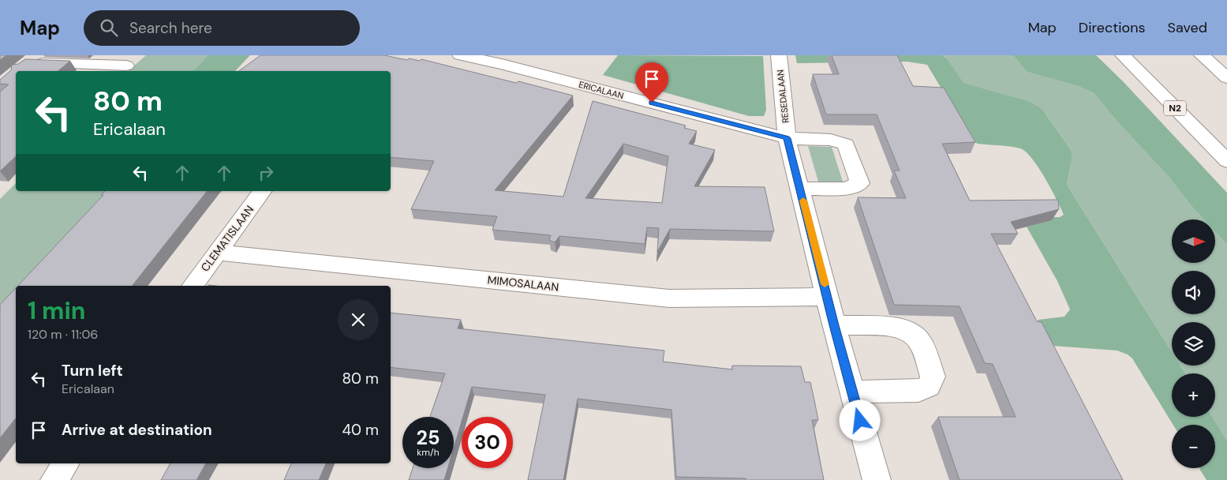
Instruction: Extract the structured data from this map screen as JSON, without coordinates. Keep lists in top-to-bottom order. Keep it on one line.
{"streets":{"main road":["ERICALAAN","RESEDALAAN","N2","CLEMATISLAAN","MIMOSALAAN"]},"crossings":[["ERICALAAN","RESEDALAAN"],["RESEDALAAN","MIMOSALAAN"],["CLEMATISLAAN","MIMOSALAAN"]],"north":"right","page":{"header":"Map","search":"Search here","nav":["Map","Directions","Saved"],"turn":["80 m","Ericalaan"],"map_buttons":["+","−"],"heading":["1 min","120 m · 11:06"],"list":[{"name":"Turn left","note":"Ericalaan","value":"80 m"},{"name":"Arrive at destination","value":"40 m"}],"speed":"25 km/h","limit":"30"}}
